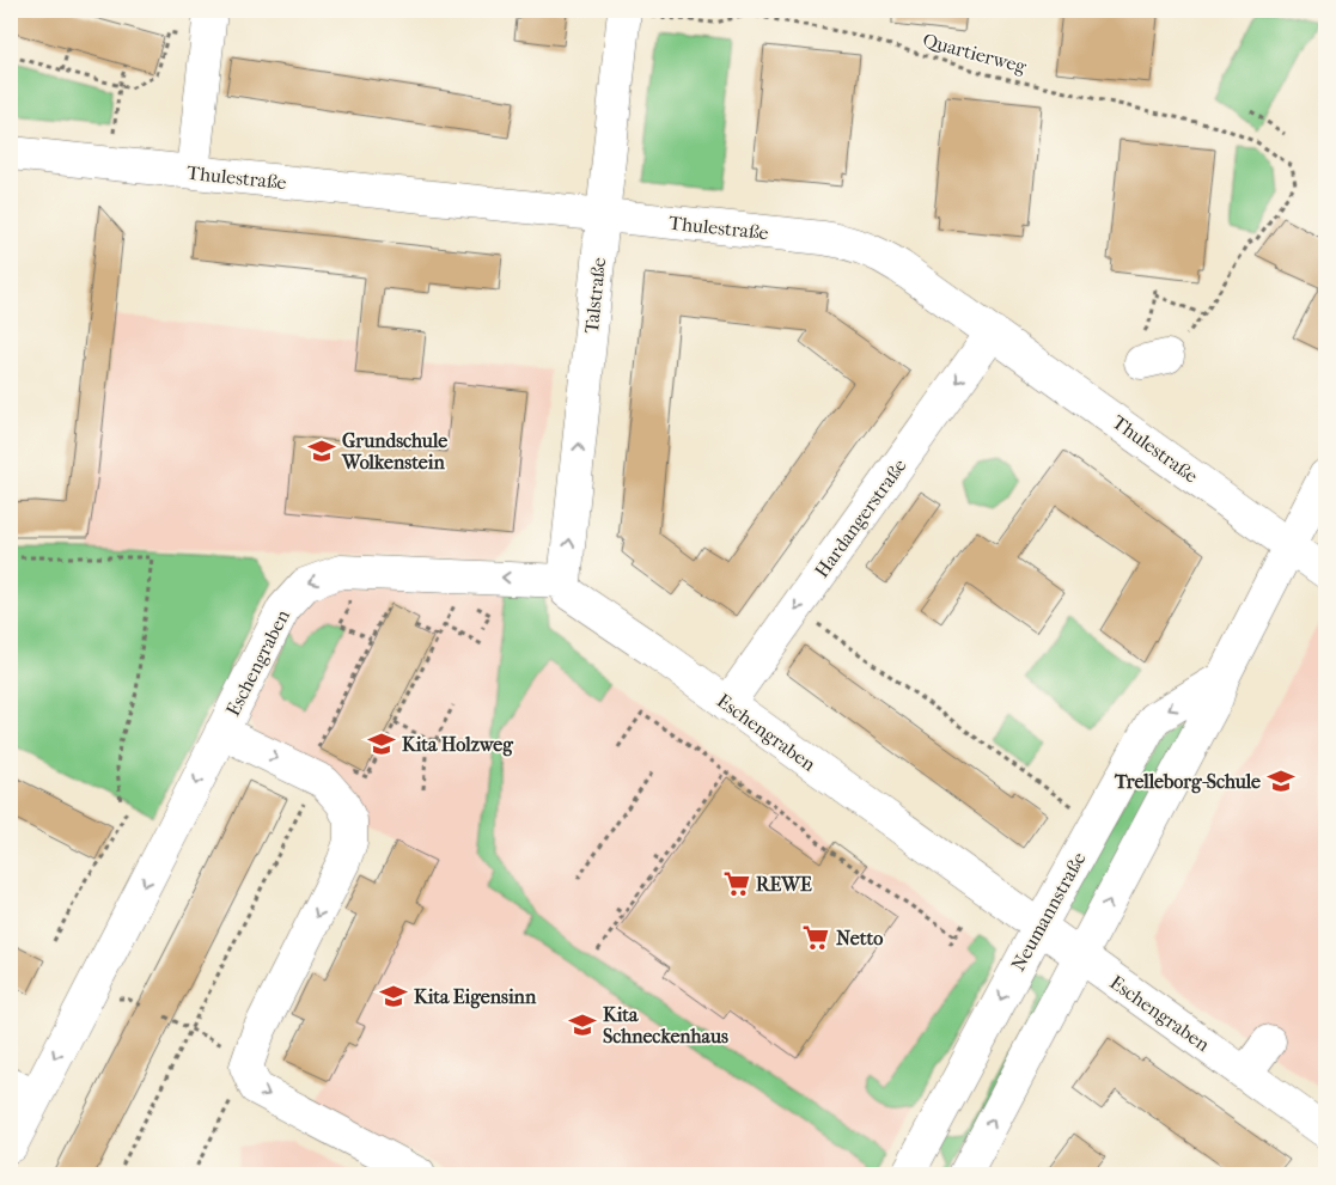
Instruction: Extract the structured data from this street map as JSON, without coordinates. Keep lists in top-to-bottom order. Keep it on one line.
{"streets":{"street":["Thulestraße","Talstraße","Hardangerstraße","Eschengraben","Neumannstraße"],"path":["Quartierweg"]},"crossings":[["Quartierweg","Talstraße"],["Thulestraße","Talstraße"],["Thulestraße","Hardangerstraße"],["Talstraße","Eschengraben"],["Hardangerstraße","Eschengraben"],["Eschengraben","Neumannstraße"]],"one_way":["Talstraße","Hardangerstraße"],"places":{"school or university":["Grundschule Wolkenstein","Kita Holzweg","Trelleborg-Schule","Kita Eigensinn","Kita Schneckenhaus"],"supermarket":["REWE","Netto"]}}
